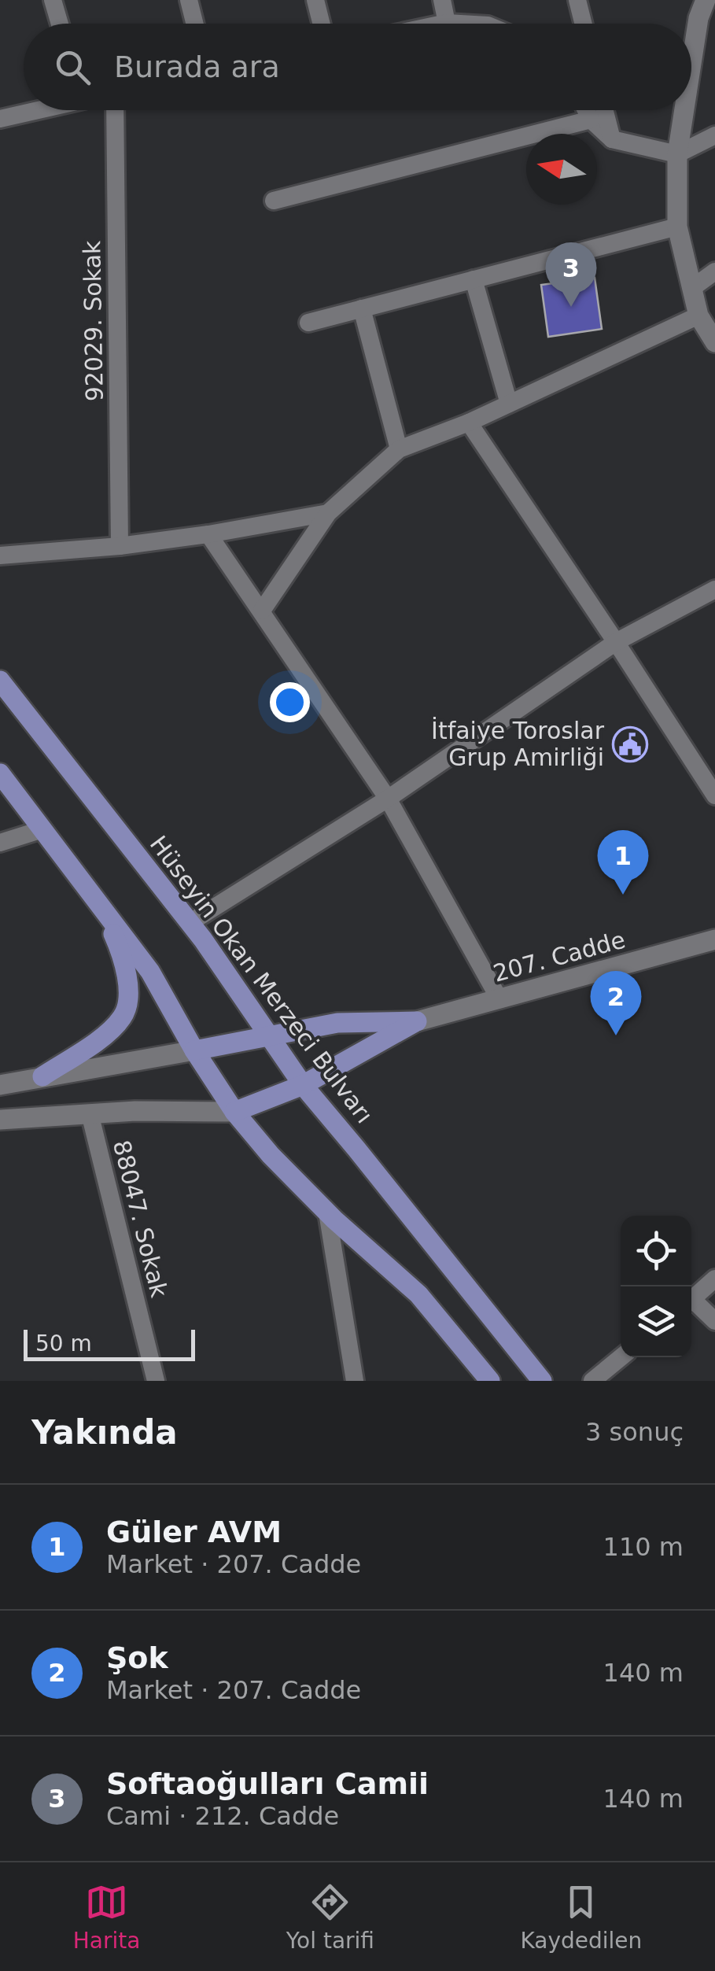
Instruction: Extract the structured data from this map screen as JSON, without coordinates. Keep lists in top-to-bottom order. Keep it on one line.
{"streets":{"main road":["Hüseyin Okan Merzeci Bulvarı"],"street":["92029. Sokak","207. Cadde","88047. Sokak"]},"places":{"public building":["İtfaiye Toroslar Grup Amirliği"]},"scale_bar":"50 m","north":"left","page":{"search":"Burada ara","pins":["3","1","2"],"scale":"50 m","heading":["Yakında","3 sonuç"],"list":[{"mark":"1","name":"Güler AVM","note":"Market · 207. Cadde","value":"110 m"},{"mark":"2","name":"Şok","note":"Market · 207. Cadde","value":"140 m"},{"mark":"3","name":"Softaoğulları Camii","note":"Cami · 212. Cadde","value":"140 m"}],"nav":["Harita","Yol tarifi","Kaydedilen"]}}
